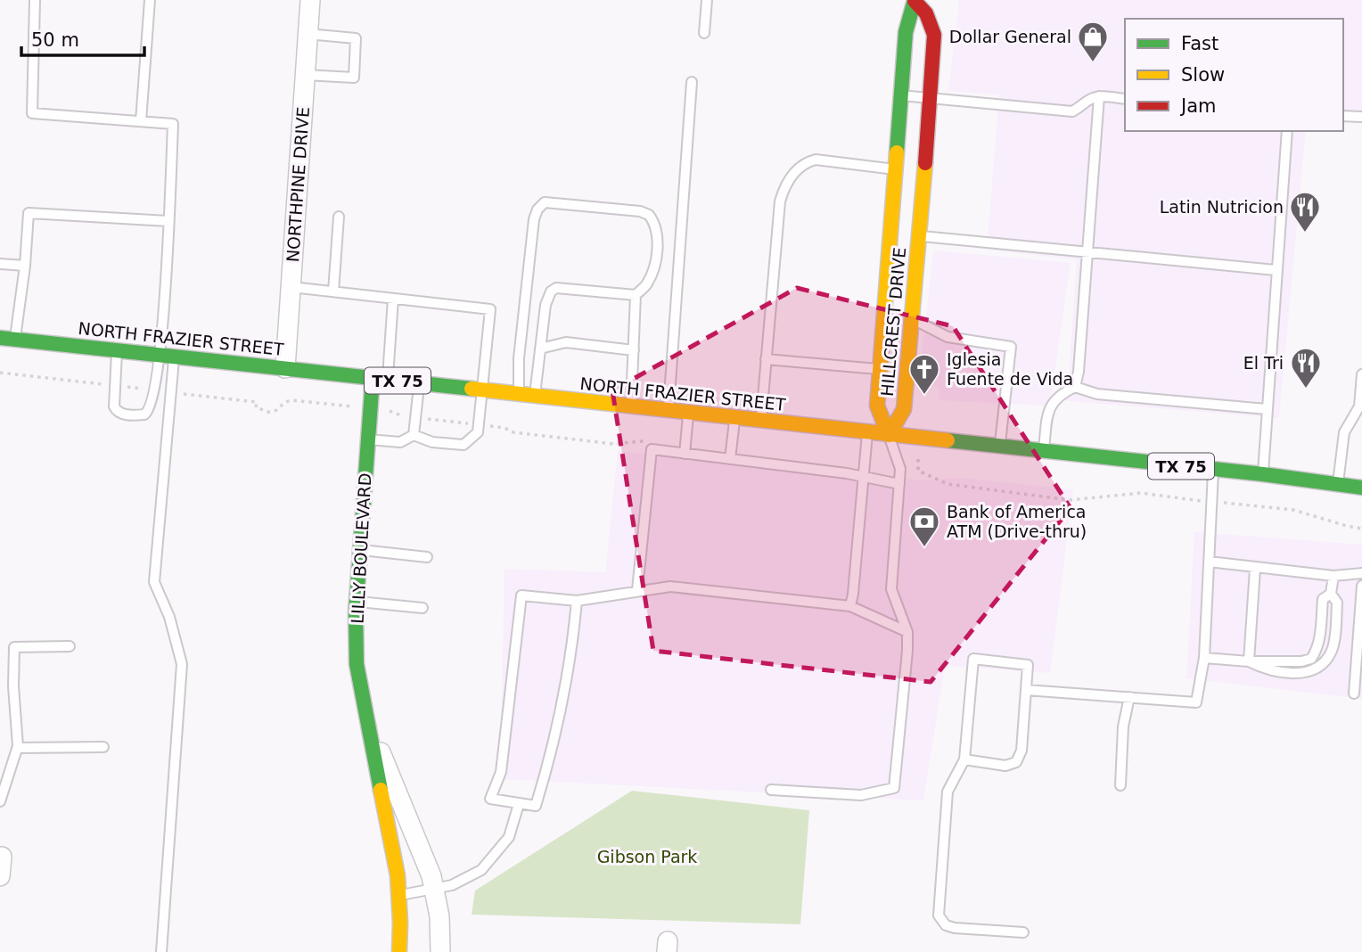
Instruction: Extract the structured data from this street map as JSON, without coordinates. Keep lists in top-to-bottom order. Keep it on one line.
{"streets":{"street":["NORTHPINE DRIVE","HILLCREST DRIVE","NORTH FRAZIER STREET","TX 75","LILLY BOULEVARD"]},"crossings":[["NORTHPINE DRIVE","NORTH FRAZIER STREET"],["HILLCREST DRIVE","NORTH FRAZIER STREET"],["NORTH FRAZIER STREET","LILLY BOULEVARD"]],"parks":["Gibson Park"],"places":{"shop":["Dollar General"],"restaurant":["Latin Nutricion","El Tri"],"church":["Iglesia Fuente de Vida"],"bank":["Bank of America ATM (Drive-thru)"]},"legend":["Fast","Slow","Jam"],"scale_bar":"50 m"}
